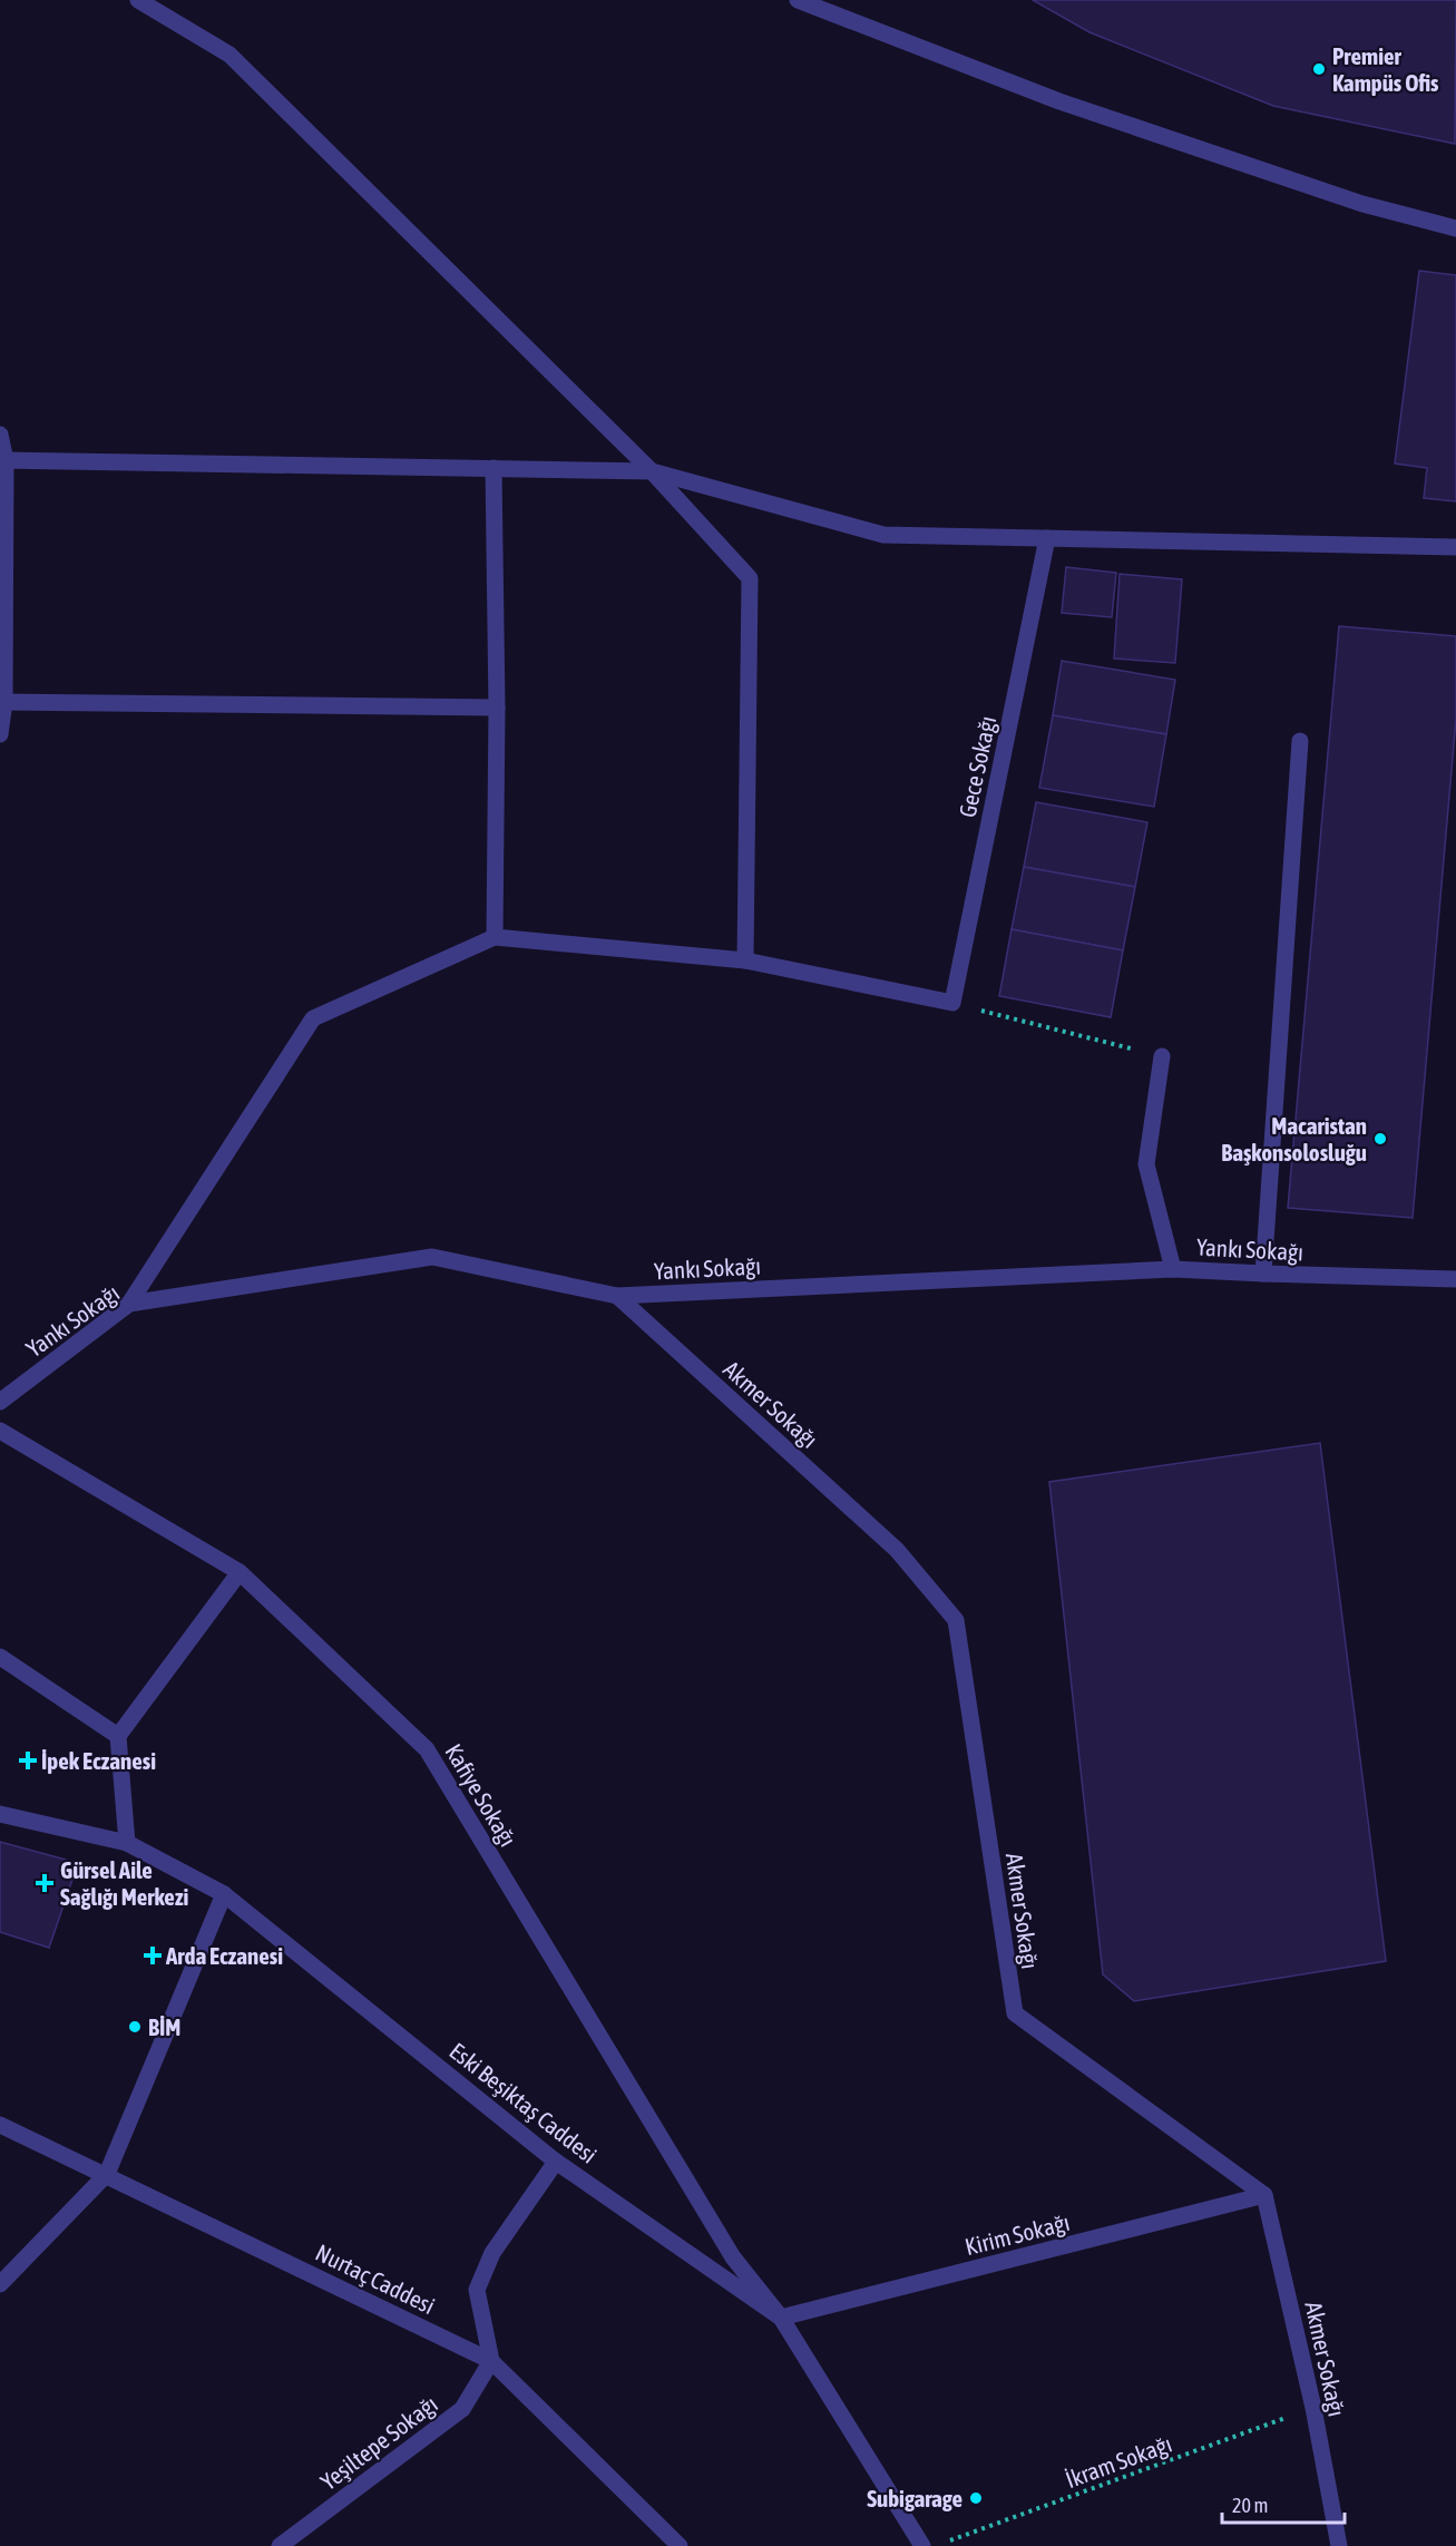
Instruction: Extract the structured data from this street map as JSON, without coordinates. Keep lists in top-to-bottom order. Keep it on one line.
{"streets":{"street":["Gece Sokağı","Yankı Sokağı","Akmer Sokağı","Kafiye Sokağı","Eski Beşiktaş Caddesi","Kirim Sokağı","Nurtaç Caddesi","Yeşiltepe Sokağı"],"path":["İkram Sokağı"]},"crossings":[["Yankı Sokağı","Akmer Sokağı"],["Akmer Sokağı","Kirim Sokağı"],["Akmer Sokağı","İkram Sokağı"],["Kafiye Sokağı","Eski Beşiktaş Caddesi"],["Kafiye Sokağı","Kirim Sokağı"],["Eski Beşiktaş Caddesi","Kirim Sokağı"],["Nurtaç Caddesi","Yeşiltepe Sokağı"]],"places":{"other":["Premier Kampüs Ofis","Macaristan Başkonsolosluğu","BİM","Subigarage"],"health":["İpek Eczanesi","Gürsel Aile Sağlığı Merkezi","Arda Eczanesi"]},"scale_bar":"20 m"}
